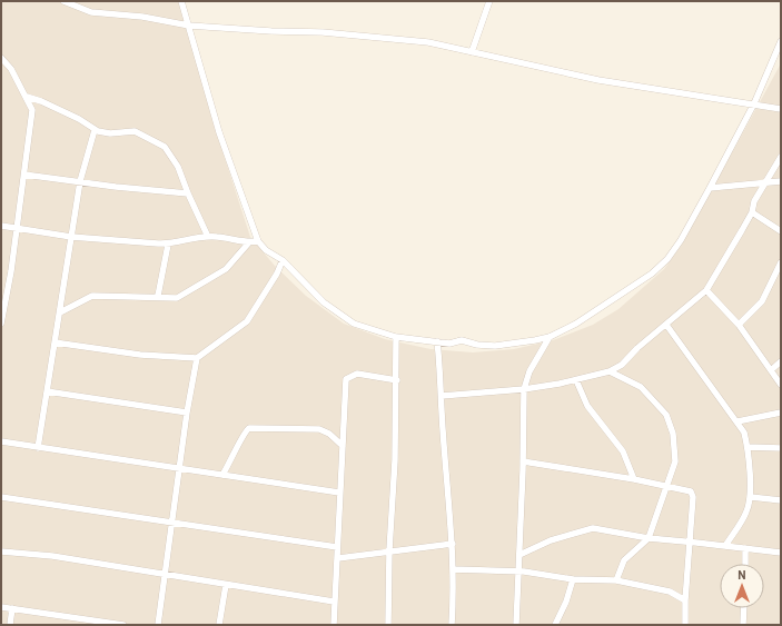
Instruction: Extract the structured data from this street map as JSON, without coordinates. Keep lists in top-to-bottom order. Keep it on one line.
{"north":"top"}
